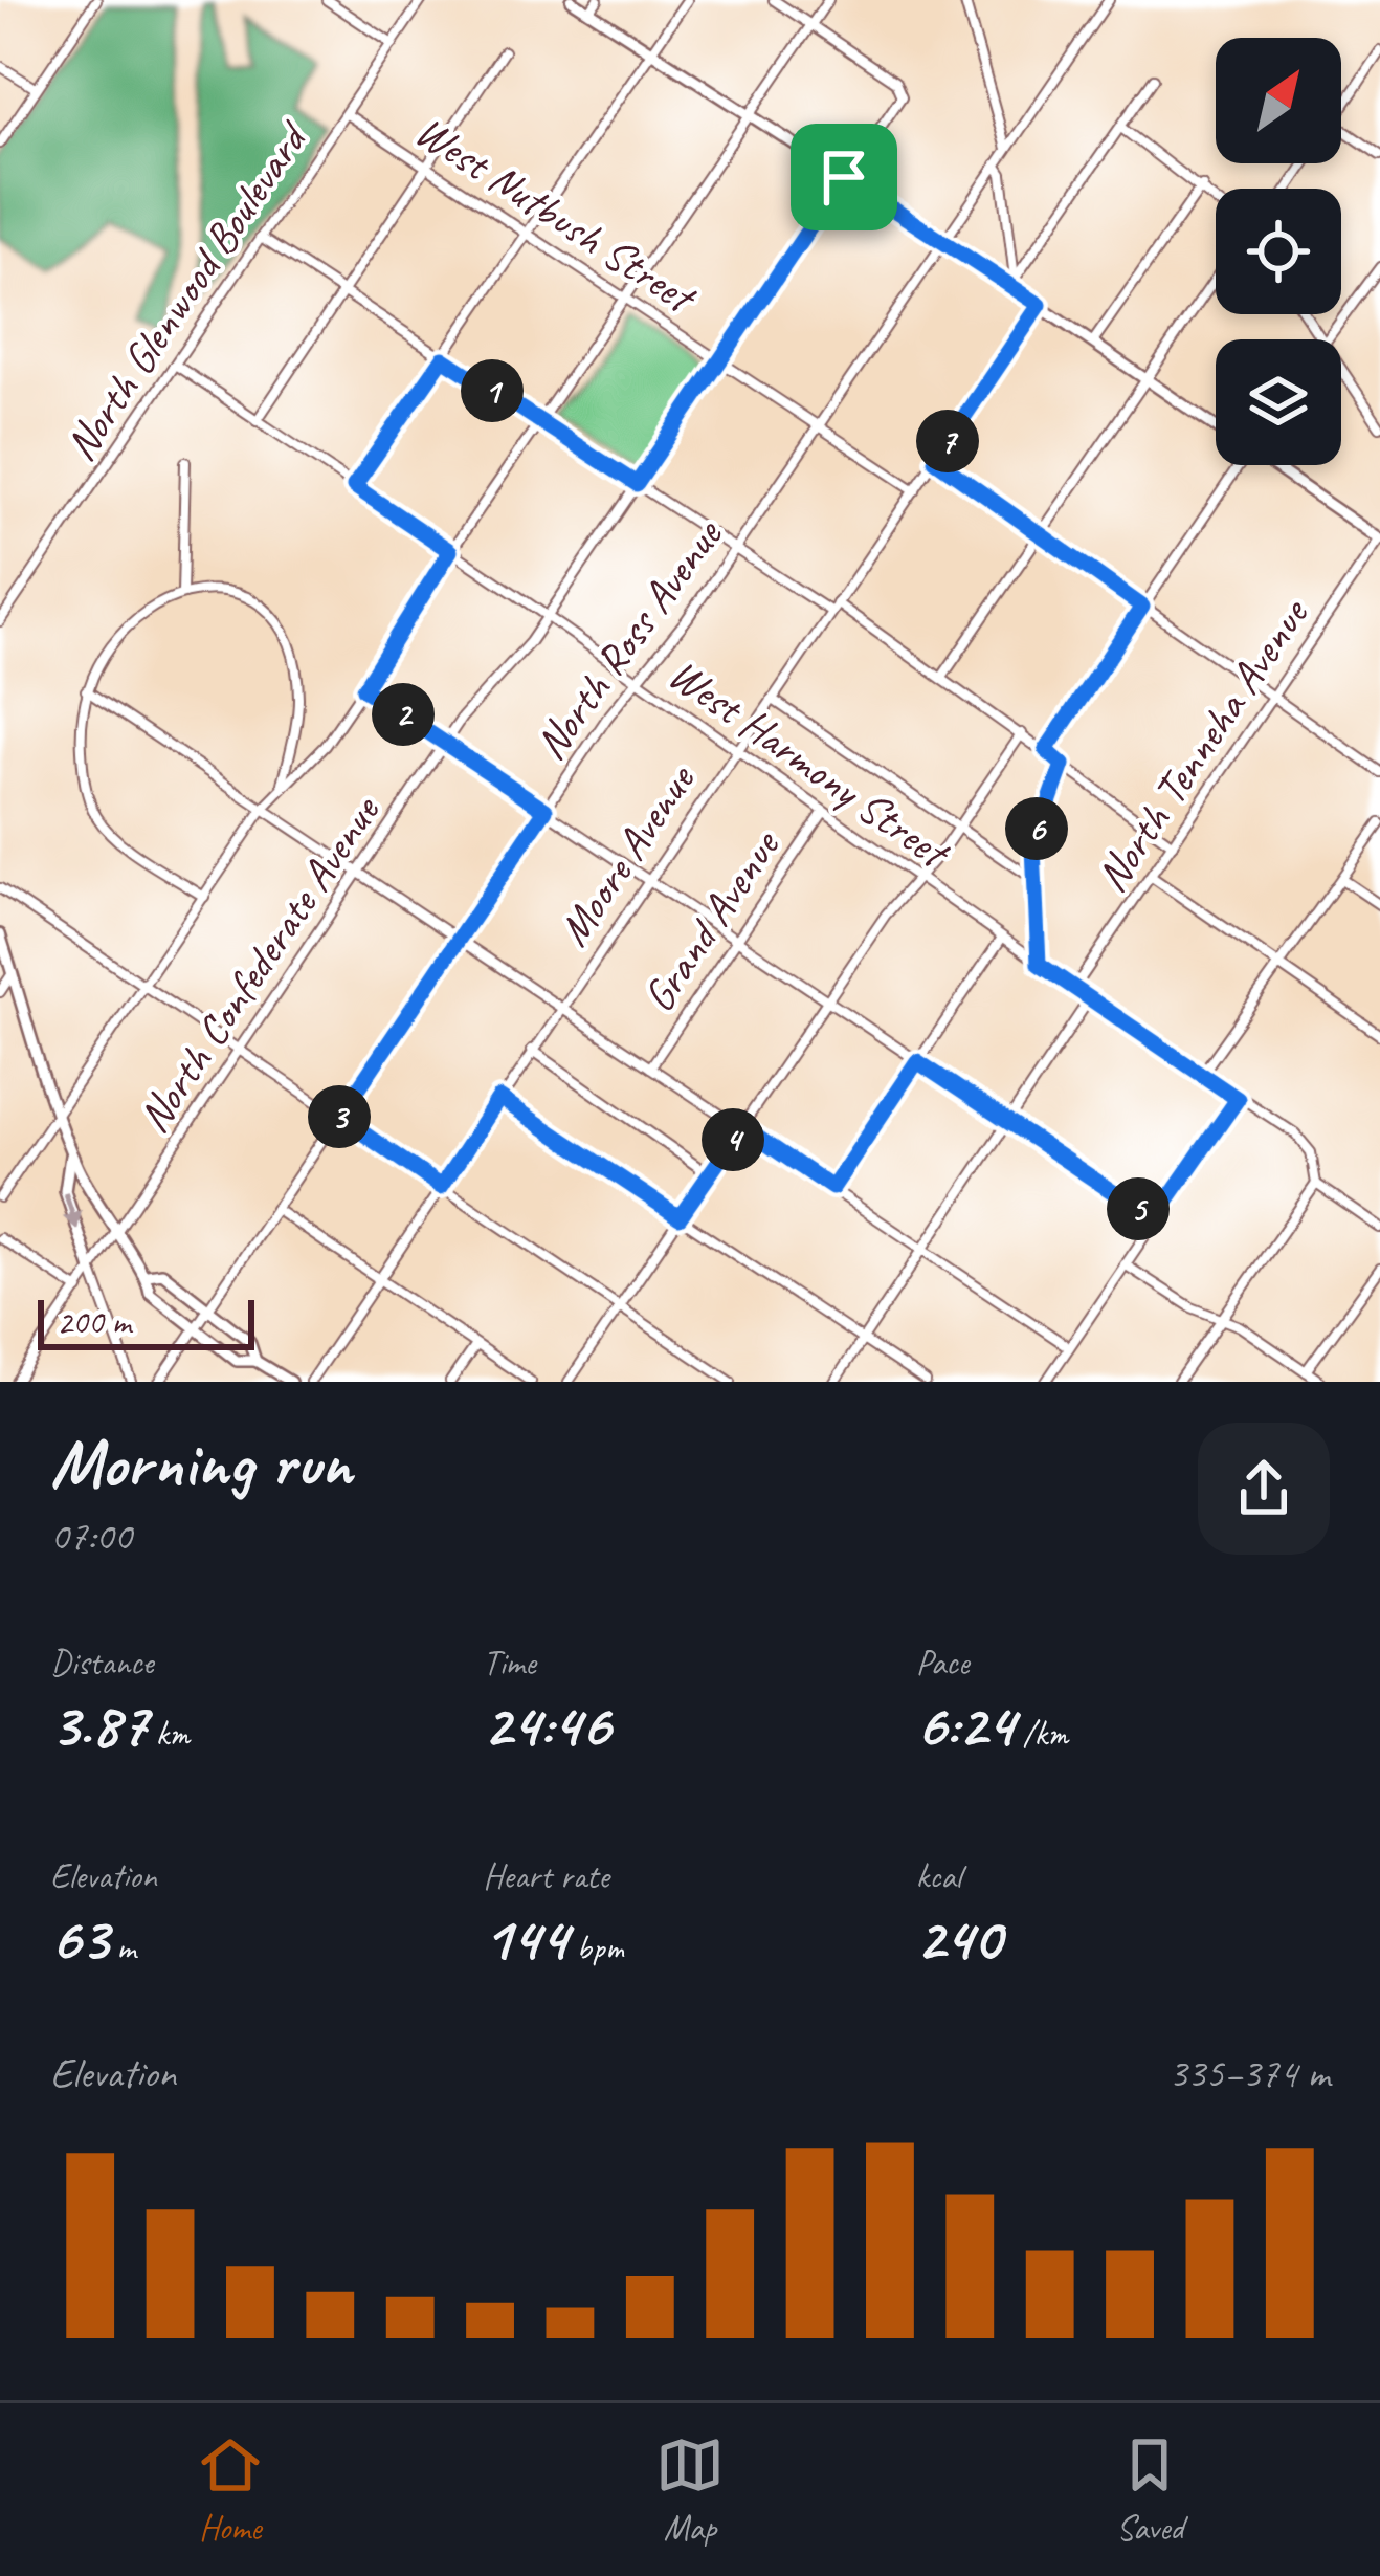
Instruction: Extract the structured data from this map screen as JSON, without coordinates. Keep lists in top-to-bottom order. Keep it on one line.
{"streets":{"street":["West Nutbush Street","North Glenwood Boulevard","North Ross Avenue","North Tenneha Avenue","West Harmony Street","Moore Avenue","Grand Avenue","North Confederate Avenue"]},"crossings":[["West Nutbush Street","North Glenwood Boulevard"],["West Nutbush Street","North Ross Avenue"],["West Nutbush Street","Moore Avenue"],["West Nutbush Street","North Confederate Avenue"],["North Glenwood Boulevard","West Harmony Street"],["North Ross Avenue","West Harmony Street"],["North Tenneha Avenue","West Harmony Street"],["West Harmony Street","Moore Avenue"],["West Harmony Street","Grand Avenue"],["West Harmony Street","North Confederate Avenue"]],"scale_bar":"200 m","north":"top right","page":{"pins":["1","7","2","6","3","4","5"],"scale":"200 m","heading":["Morning run","07:00"],"stats":[["Distance","3.87 km"],["Time","24:46"],["Pace","6:24 /km"],["Elevation","63 m"],["Heart rate","144 bpm"],["kcal","240"]],"chart":["Elevation","335–374 m"],"tabs":["Home","Map","Saved"]}}
